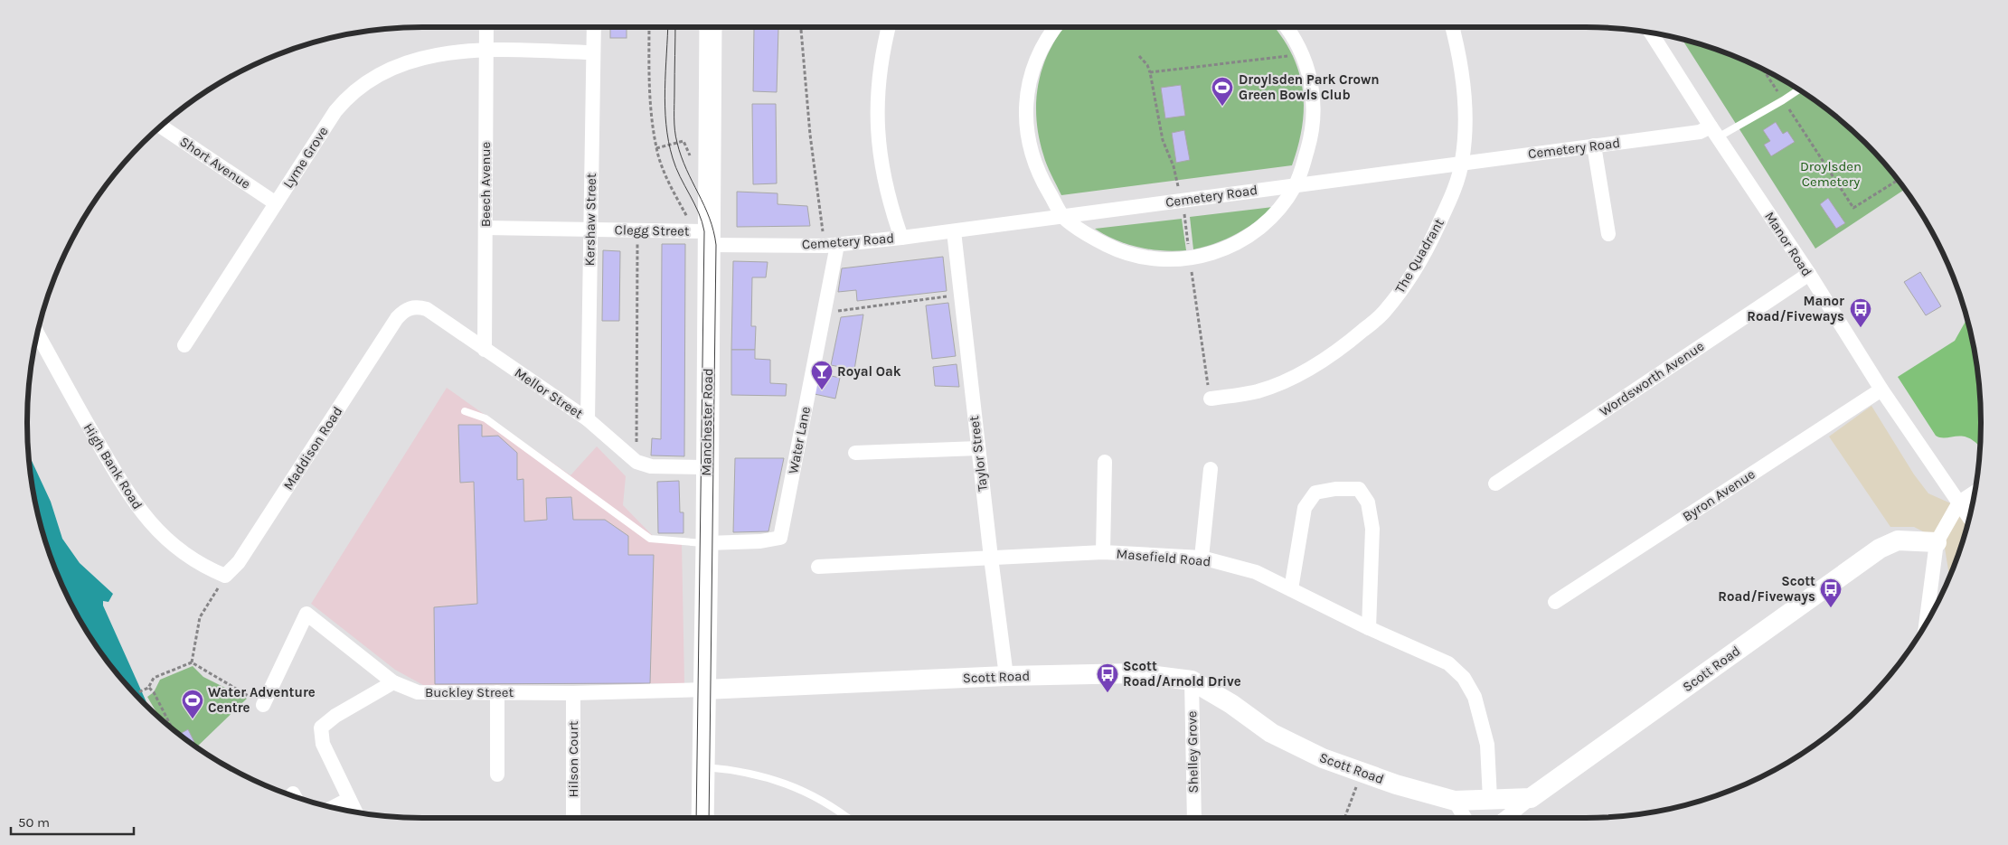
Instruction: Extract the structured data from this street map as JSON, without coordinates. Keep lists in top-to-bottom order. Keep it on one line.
{"streets":{"main road":["Manchester Road"],"street":["Cemetery Road","Lyme Grove","Short Avenue","Beech Avenue","Kershaw Street","Clegg Street","Manor Road","The Quadrant","Wordsworth Avenue","Mellor Street","Water Lane","Maddison Road","Taylor Street","High Bank Road","Byron Avenue","Masefield Road","Scott Road","Buckley Street","Shelley Grove","Hilson Court"]},"crossings":[["Cemetery Road","Clegg Street"],["Cemetery Road","Manor Road"],["Cemetery Road","The Quadrant"],["Cemetery Road","Manchester Road"],["Cemetery Road","Water Lane"],["Cemetery Road","Taylor Street"],["Lyme Grove","Short Avenue"],["Lyme Grove","Beech Avenue"],["Lyme Grove","Kershaw Street"],["Beech Avenue","Clegg Street"],["Beech Avenue","Mellor Street"],["Kershaw Street","Clegg Street"],["Kershaw Street","Mellor Street"],["Clegg Street","Manchester Road"],["Manor Road","Wordsworth Avenue"],["Manor Road","Byron Avenue"],["Mellor Street","Manchester Road"],["Mellor Street","Maddison Road"],["Manchester Road","Water Lane"],["Manchester Road","Scott Road"],["Manchester Road","Buckley Street"],["Maddison Road","High Bank Road"],["Taylor Street","Masefield Road"],["Taylor Street","Scott Road"],["Masefield Road","Scott Road"],["Scott Road","Buckley Street"],["Scott Road","Shelley Grove"],["Buckley Street","Hilson Court"]],"parks":["Droylsden Cemetery"],"places":{"sports":["Droylsden Park Crown Green Bowls Club","Water Adventure Centre"],"bus stop":["Manor Road/Fiveways","Scott Road/Fiveways","Scott Road/Arnold Drive"],"bar":["Royal Oak"]},"scale_bar":"50 m"}
